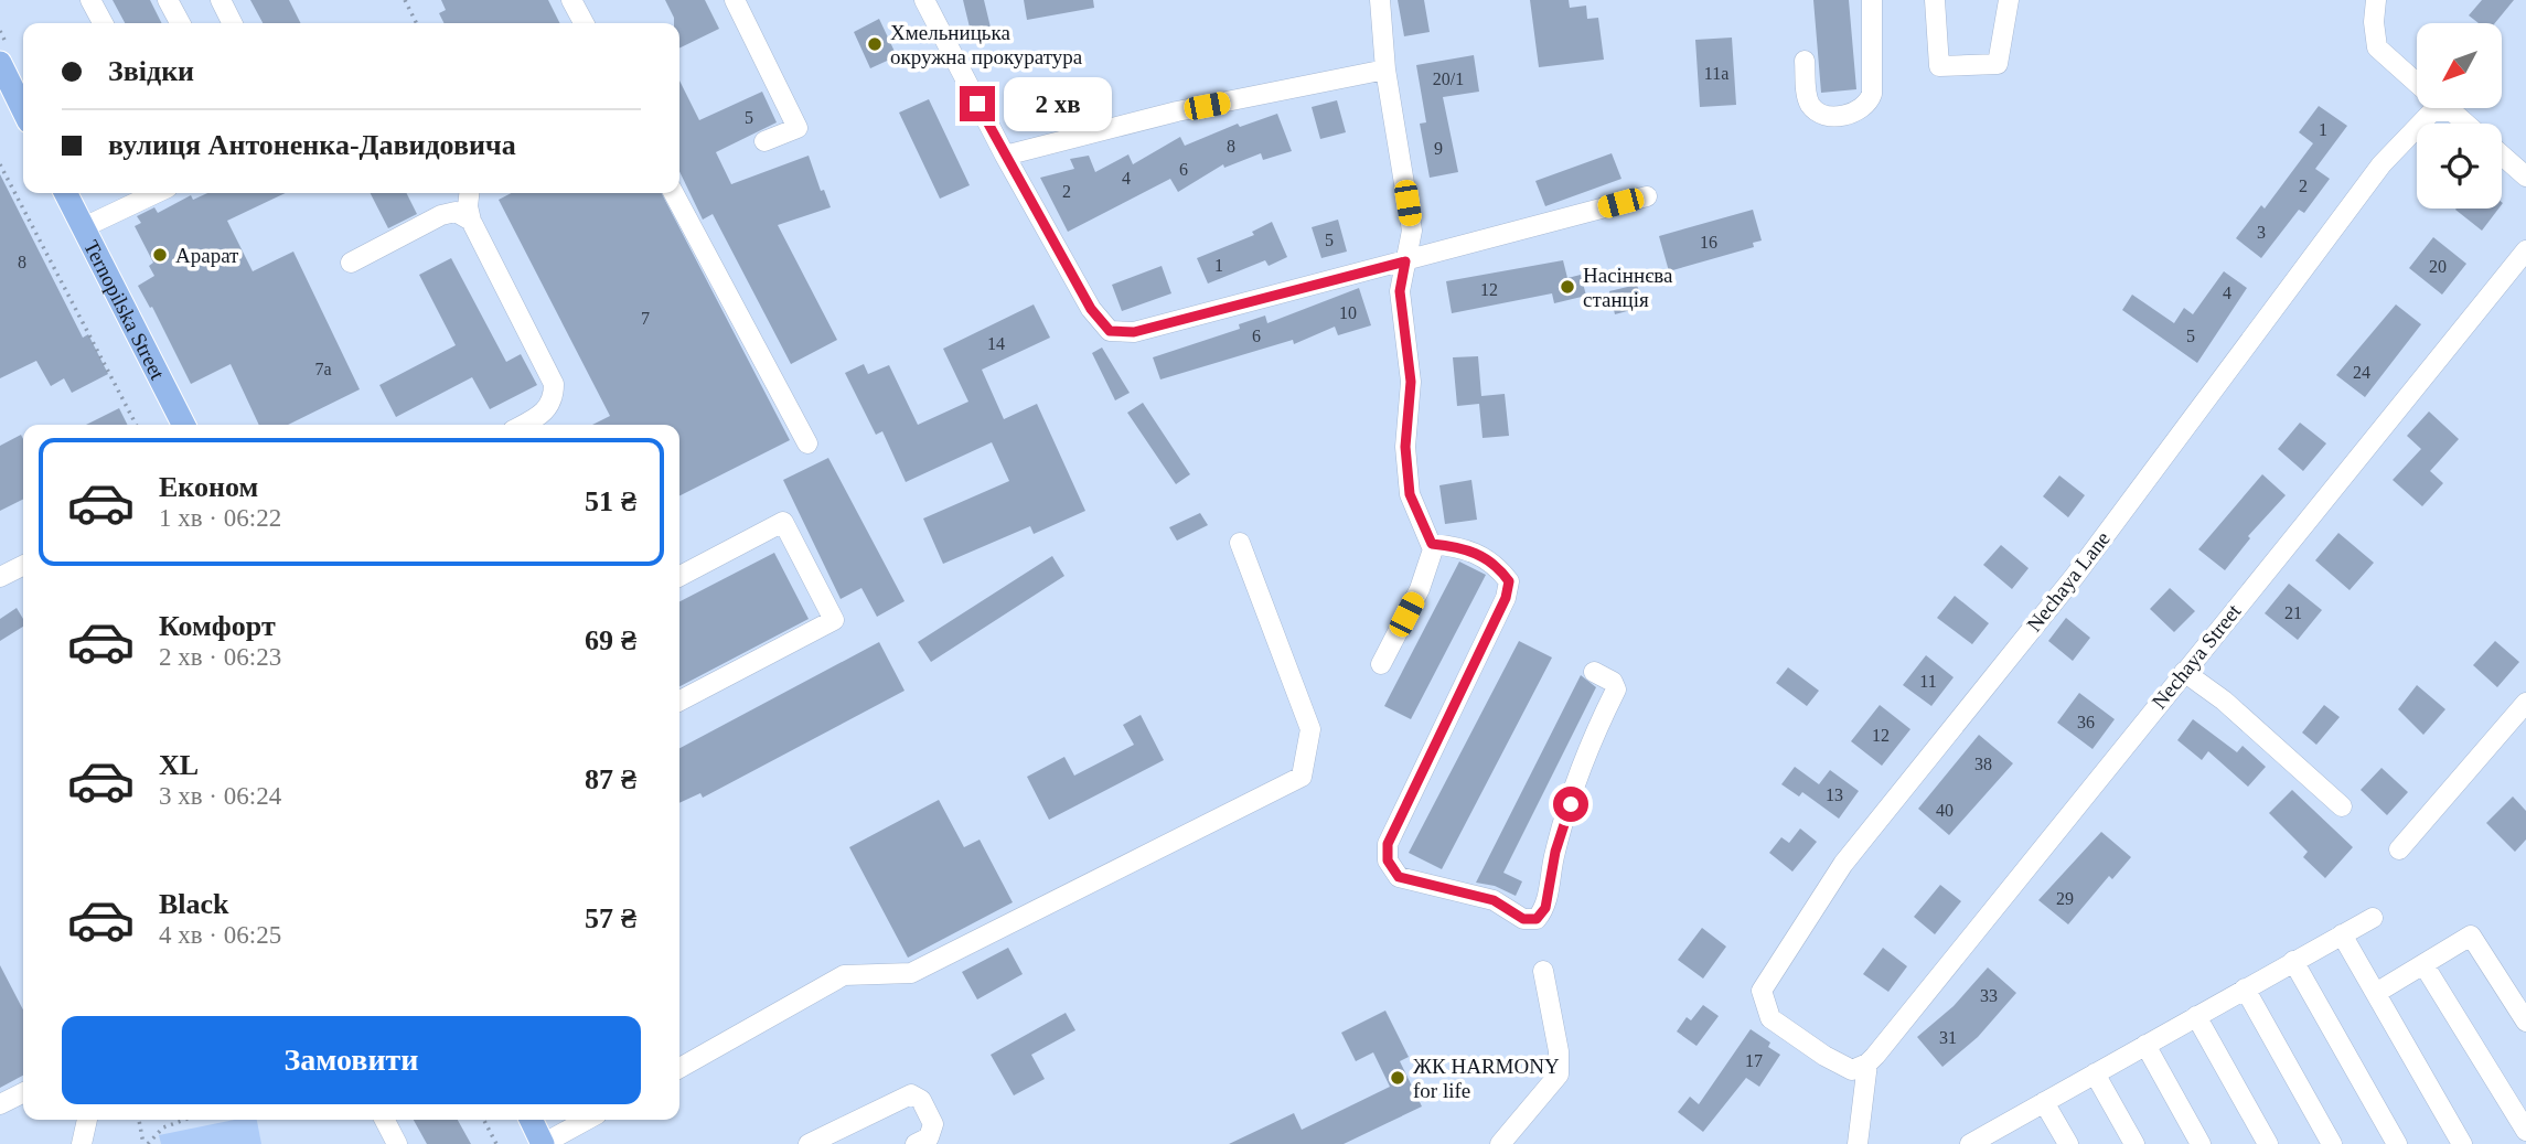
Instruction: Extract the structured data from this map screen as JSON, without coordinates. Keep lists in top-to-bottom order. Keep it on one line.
{"streets":{"main road":["Ternopilska Street"],"street":["Nechaya Lane","Nechaya Street"]},"crossings":[["Nechaya Lane","Nechaya Street"]],"places":["Хмельницька окружна прокуратура","Арарат","Насіннєва станція","ЖК HARMONY for life"],"house_numbers":["11а","20/1","5","1","8","9","6","4","2","2","3","5","16","8","1","20","12","4","10","7","6","5","14","7а","24","21","11","36","12","38","13","40","29","33","31","17"],"north":"bottom left","page":{"banner":["Звідки","вулиця Антоненка-Давидовича"],"bubble":"2 хв","list":[{"name":"Економ","note":"1 хв · 06:22","value":"51 ₴"},{"name":"Комфорт","note":"2 хв · 06:23","value":"69 ₴"},{"name":"XL","note":"3 хв · 06:24","value":"87 ₴"},{"name":"Black","note":"4 хв · 06:25","value":"57 ₴"}],"buttons":"Замовити"}}
